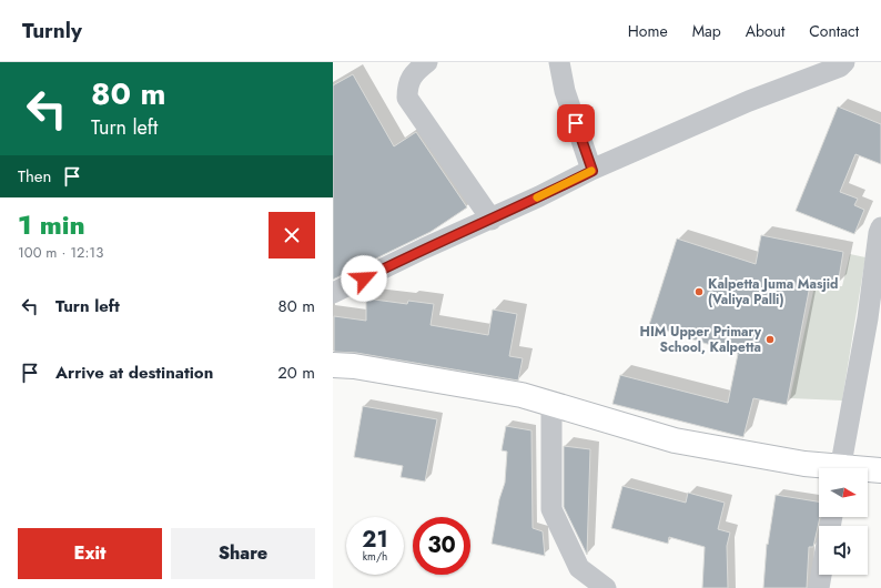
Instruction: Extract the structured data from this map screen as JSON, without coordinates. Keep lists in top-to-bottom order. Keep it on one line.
{"places":["Kalpetta Juma Masjid (Valiya Palli)","HIM Upper Primary School, Kalpetta"],"north":"right","page":{"header":"Turnly","nav":["Home","Map","About","Contact"],"turn":["80 m","Turn left"],"then":"Then","heading":["1 min","100 m · 12:13"],"list":[{"name":"Turn left","value":"80 m"},{"name":"Arrive at destination","value":"20 m"}],"speed":"21 km/h","limit":"30","buttons":["Exit","Share"]}}
